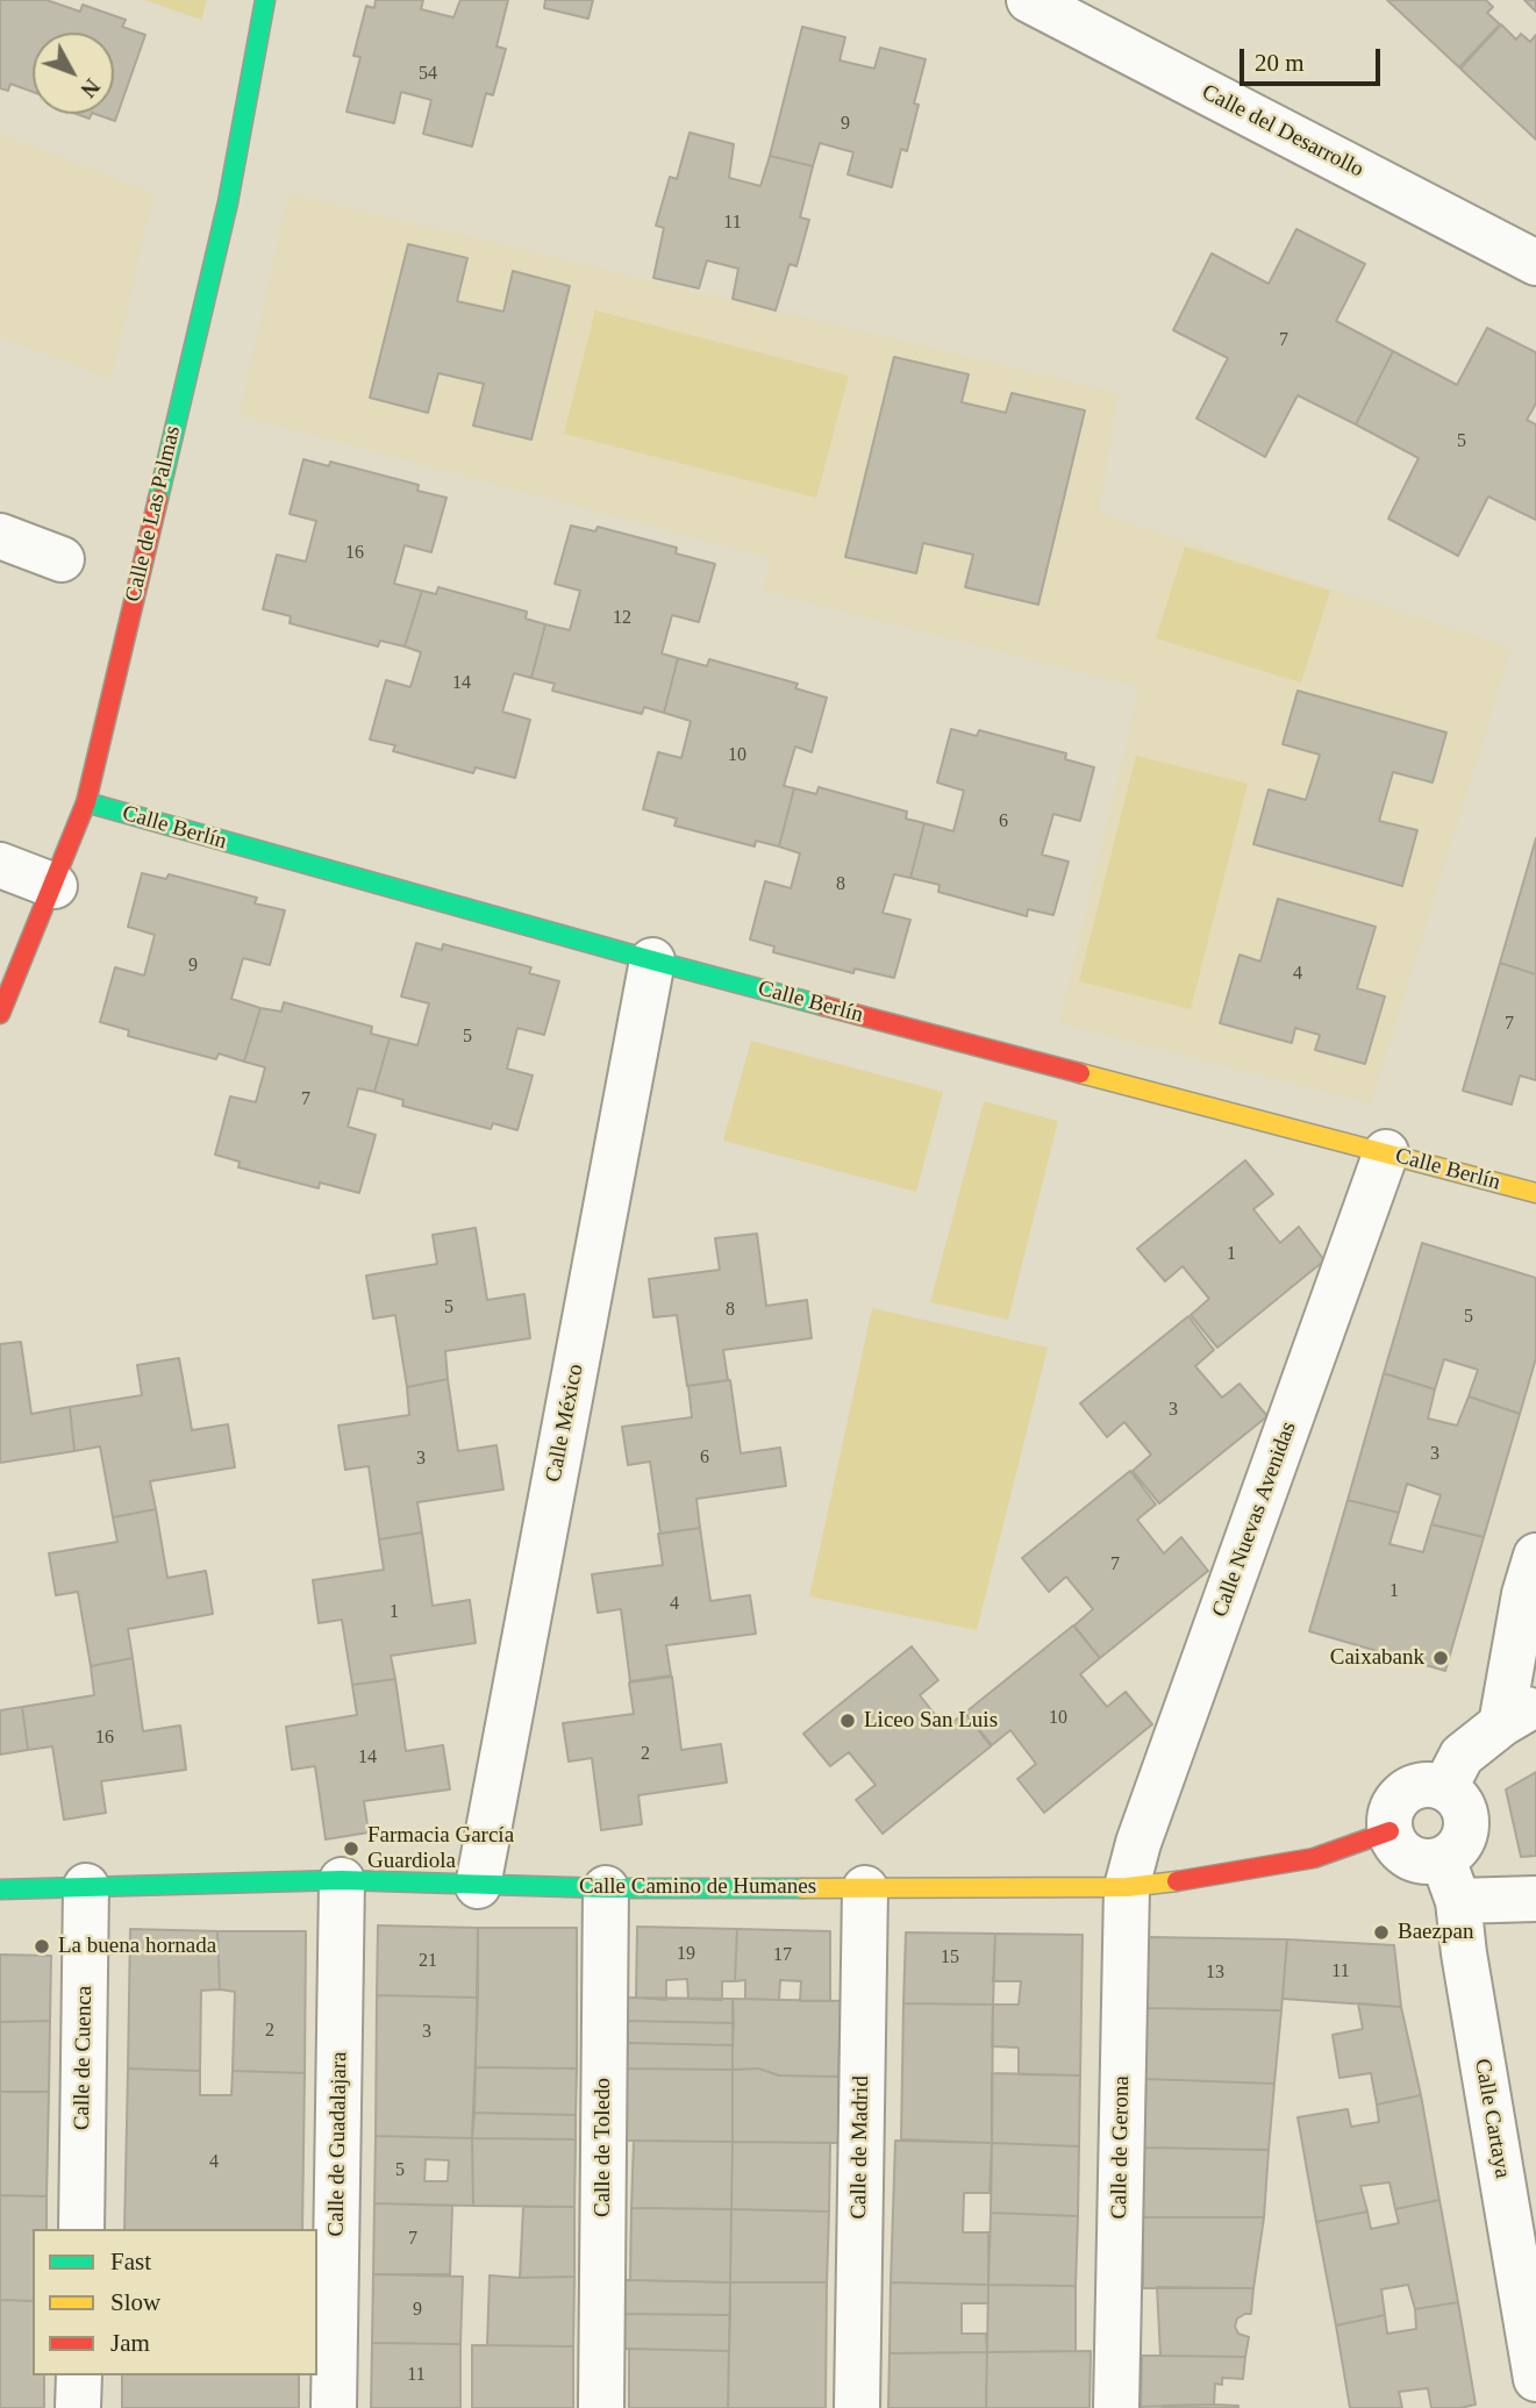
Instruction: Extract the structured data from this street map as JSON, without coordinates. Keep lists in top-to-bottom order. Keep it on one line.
{"streets":{"street":["Calle del Desarrollo","Calle de Las Palmas","Calle Berlín","Calle México","Calle Nuevas Avenidas","Calle Camino de Humanes","Calle de Cuenca","Calle Cartaya","Calle de Guadalajara","Calle de Toledo","Calle de Madrid","Calle de Gerona"]},"crossings":[["Calle de Las Palmas","Calle Berlín"],["Calle Berlín","Calle México"],["Calle Berlín","Calle Nuevas Avenidas"],["Calle México","Calle Camino de Humanes"],["Calle Nuevas Avenidas","Calle Camino de Humanes"],["Calle Nuevas Avenidas","Calle de Gerona"],["Calle Camino de Humanes","Calle de Cuenca"],["Calle Camino de Humanes","Calle Cartaya"],["Calle Camino de Humanes","Calle de Guadalajara"],["Calle Camino de Humanes","Calle de Toledo"],["Calle Camino de Humanes","Calle de Madrid"],["Calle Camino de Humanes","Calle de Gerona"]],"places":["Caixabank","Liceo San Luis","Farmacia García Guardiola","Baezpan","La buena hornada"],"house_numbers":["54","9","11","7","5","16","12","14","10","6","8","9","4","7","5","7","1","5","8","5","3","3","6","3","7","1","4","1","10","16","2","14","19","17","15","21","11","13","2","3","4","5","7","9","11"],"legend":["Fast","Slow","Jam"],"scale_bar":"20 m","north":"bottom right"}
